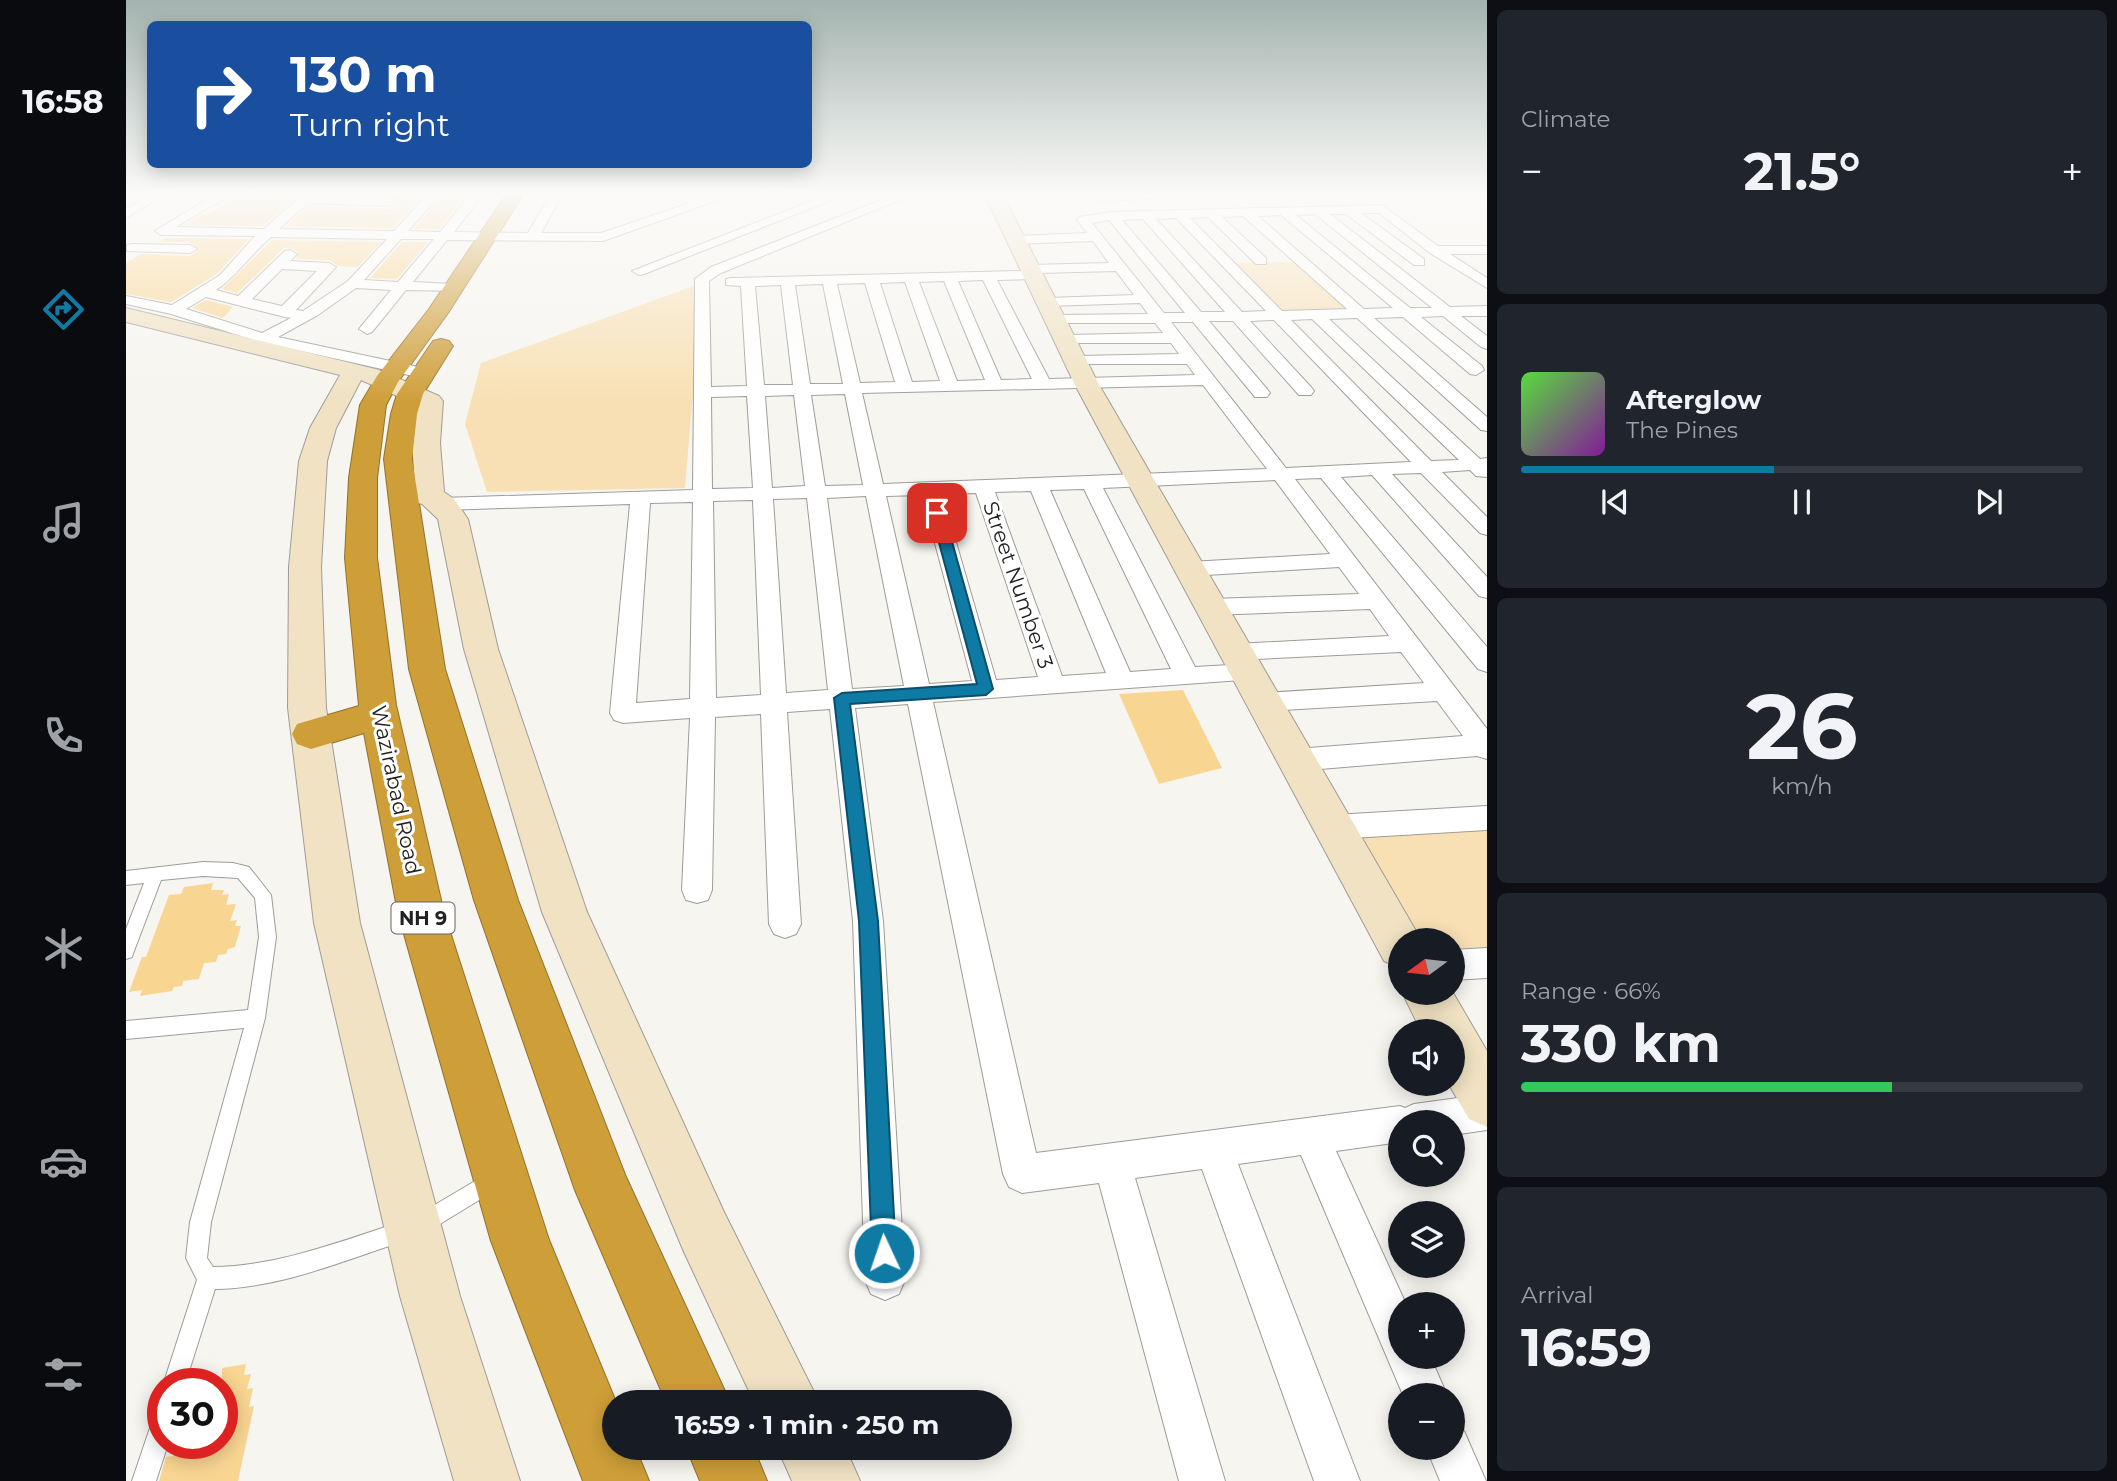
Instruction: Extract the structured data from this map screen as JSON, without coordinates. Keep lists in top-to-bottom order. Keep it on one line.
{"streets":{"highway":["Wazirabad Road","NH 9"],"street":["Street Number 3"]},"north":"left","page":{"tabs":"16:58","tile":["Climate",["26","km/h"],["Range · 66%","330 km"],["Arrival","16:59"]],"turn":["130 m","Turn right"],"heat":["−","21.5°","+"],"song":["Afterglow","The Pines"],"map_buttons":["+","−"],"limit":"30","trip":"16:59 · 1 min · 250 m"}}
